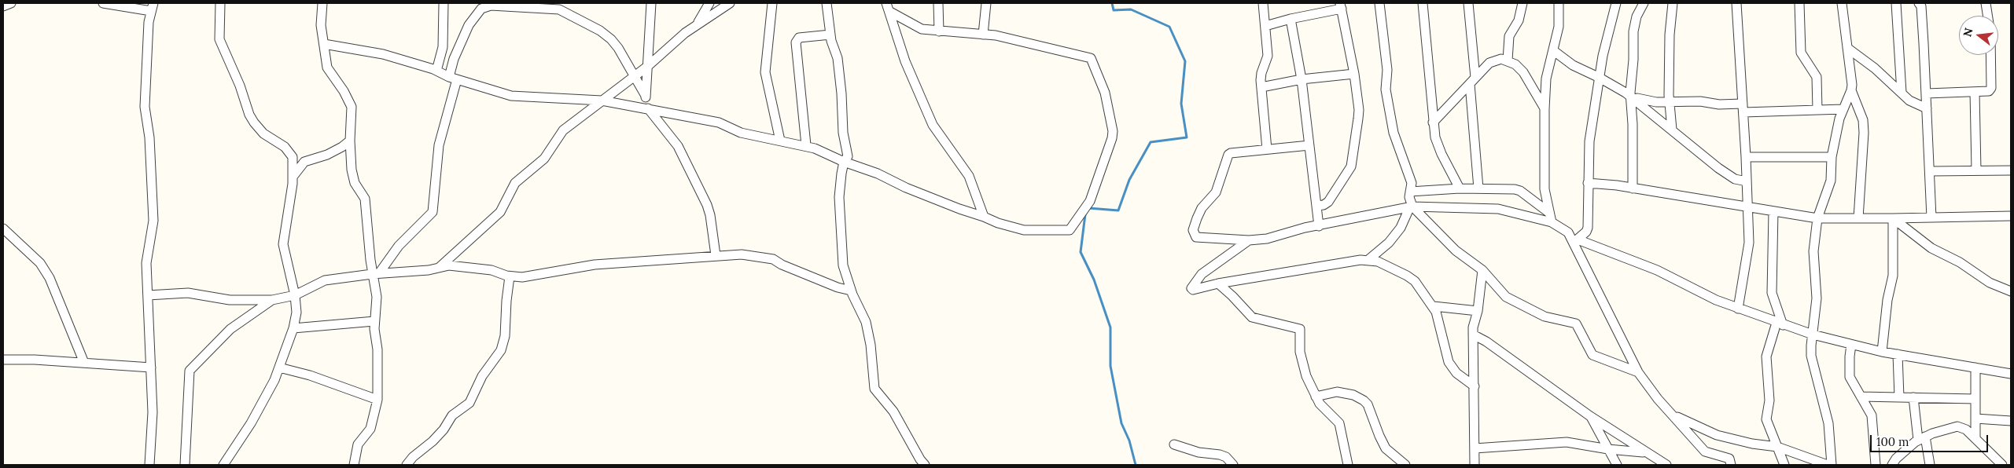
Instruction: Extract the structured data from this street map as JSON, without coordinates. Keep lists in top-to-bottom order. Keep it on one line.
{"scale_bar":"100 m","north":"left"}
